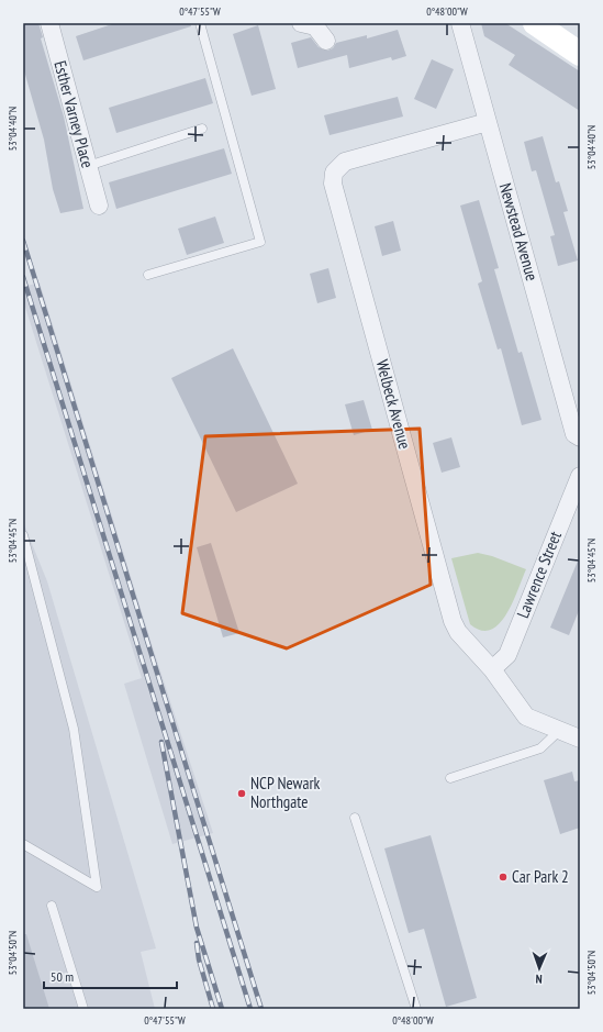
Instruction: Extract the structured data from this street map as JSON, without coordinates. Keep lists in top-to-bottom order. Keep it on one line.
{"streets":{"street":["Esther Varney Place","Newstead Avenue","Welbeck Avenue","Lawrence Street"]},"crossings":[["Newstead Avenue","Welbeck Avenue"],["Welbeck Avenue","Lawrence Street"]],"places":["NCP Newark Northgate","Car Park 2"],"scale_bar":"50 m","north":"bottom","coordinates":["0°47'55\"W","0°48'00\"W","53°04'40\"N","53°04'45\"N","53°04'50\"N"]}
